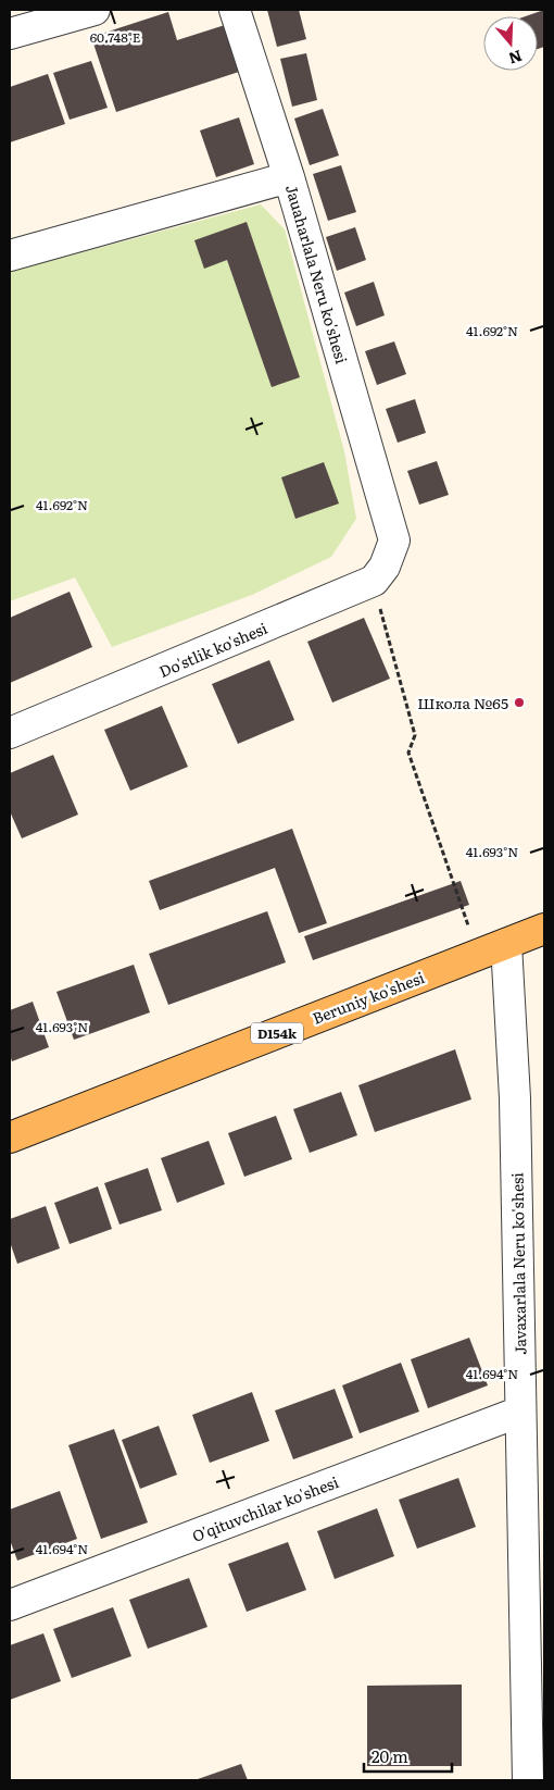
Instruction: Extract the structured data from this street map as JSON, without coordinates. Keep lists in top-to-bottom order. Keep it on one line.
{"streets":{"main road":["Beruniy ko'shesi","D154k"],"street":["Jauaharlala Neru ko'shesi","Do'stlik ko'shesi","Javaxarlala Neru ko'shesi","O'qituvchilar ko'shesi"]},"crossings":[["Jauaharlala Neru ko'shesi","Do'stlik ko'shesi"],["Beruniy ko'shesi","Javaxarlala Neru ko'shesi"],["Javaxarlala Neru ko'shesi","O'qituvchilar ko'shesi"]],"places":["Школа №65"],"scale_bar":"20 m","north":"bottom","coordinates":["60.748°E","41.692°N","41.693°N","41.694°N"]}
